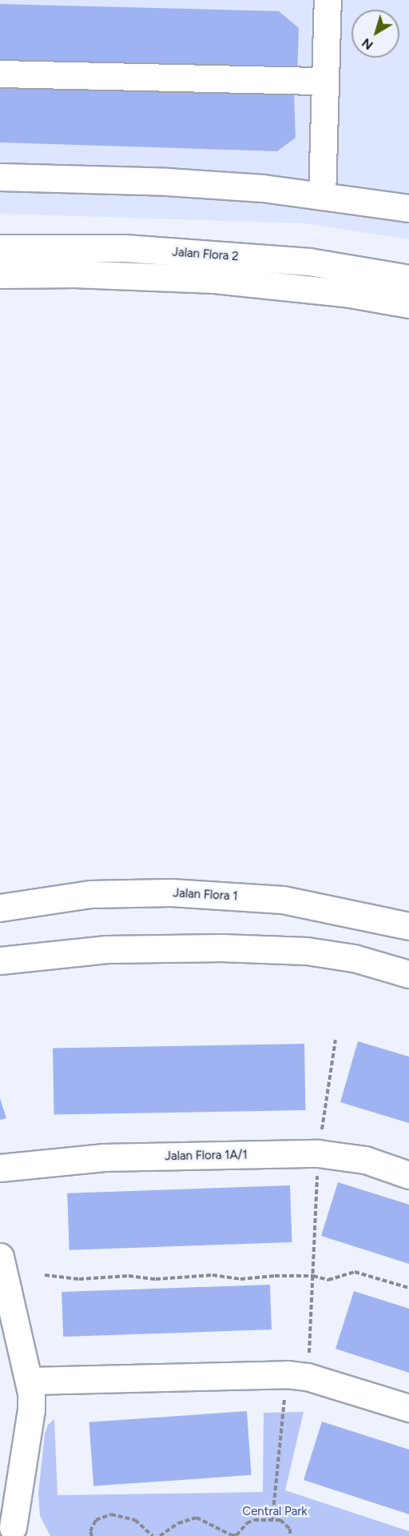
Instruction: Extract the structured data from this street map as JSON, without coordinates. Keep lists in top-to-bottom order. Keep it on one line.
{"streets":{"street":["Jalan Flora 2","Jalan Flora 1","Jalan Flora 1A/1"]},"parks":["Central Park"],"north":"bottom left"}
